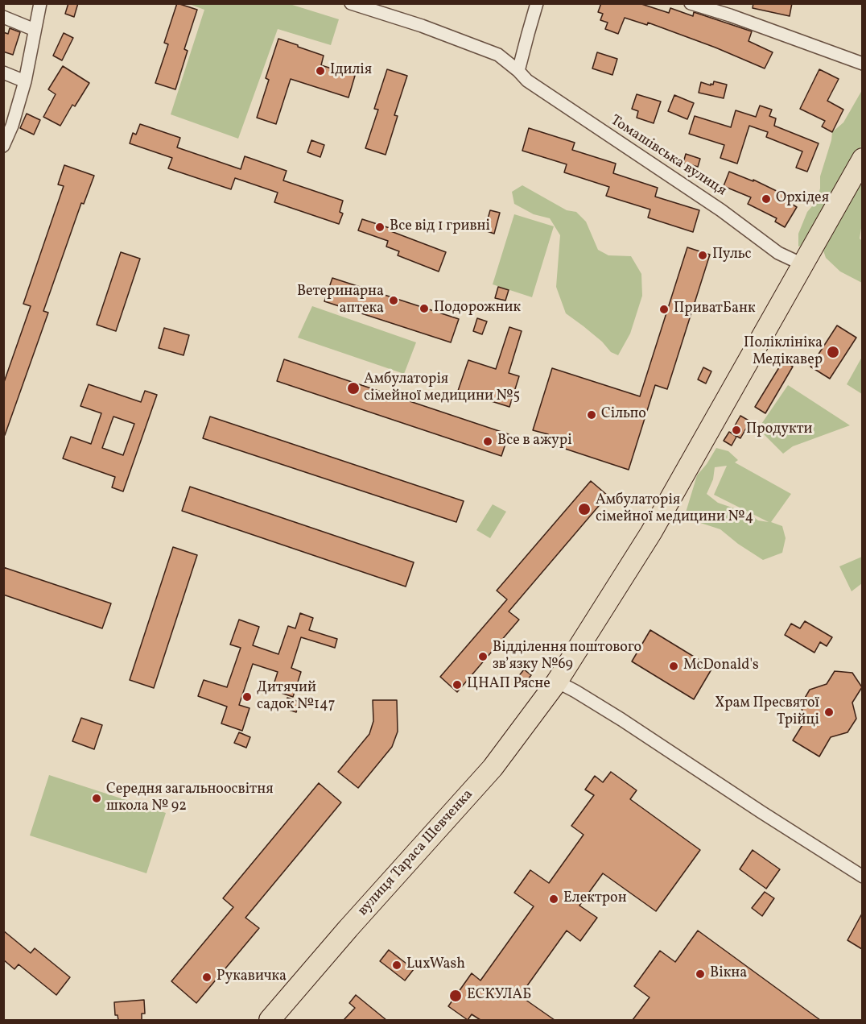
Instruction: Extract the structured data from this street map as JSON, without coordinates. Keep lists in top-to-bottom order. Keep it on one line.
{"streets":{"main road":["вулиця Тараса Шевченка"],"street":["Томашівська вулиця"]},"crossings":[["Томашівська вулиця","вулиця Тараса Шевченка"]],"places":["Ідилія","Орхідея","Все від 1 гривні","Пульс","Ветеринарна аптека","Подорожник","ПриватБанк","Поліклініка Медікавер","Амбулаторія сімейної медицини №5","Сільпо","Продукти","Все в ажурі","Амбулаторія сімейної медицини №4","Відділення поштового зв’язку №69","McDonald's","ЦНАП Рясне","Дитячий садок №147","Храм Пресвятої Трійці","Середня загальноосвітня школа № 92","Електрон","LuxWash","Вікна","Рукавичка","ЕСКУЛАБ"]}
